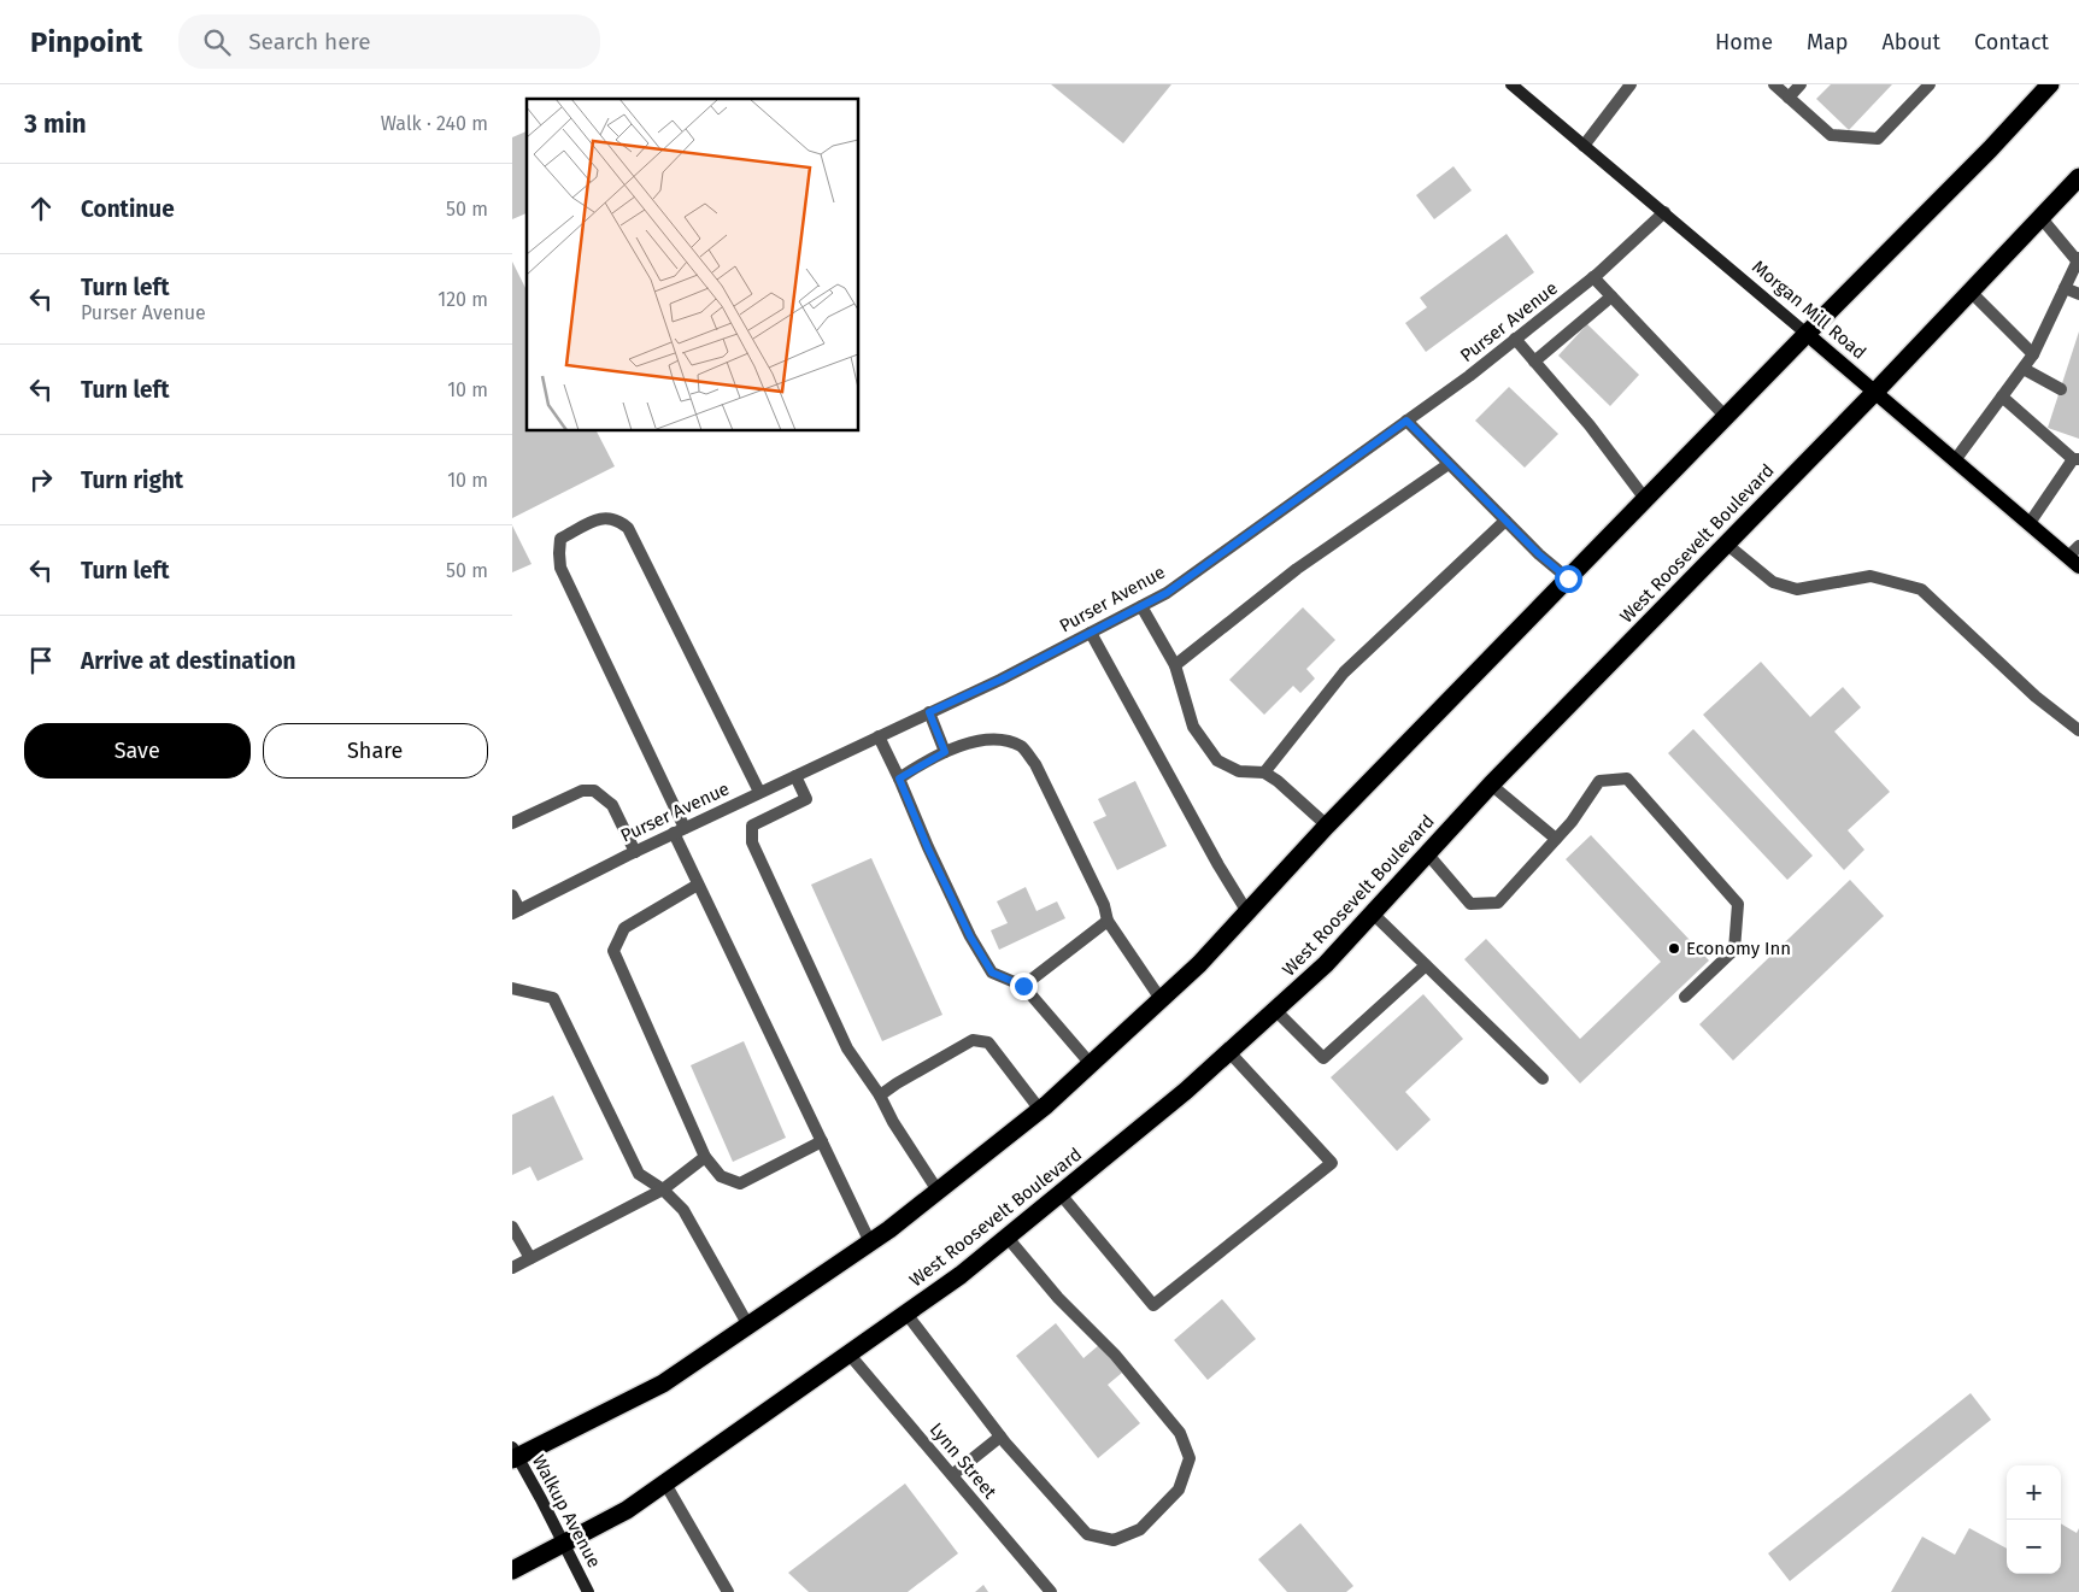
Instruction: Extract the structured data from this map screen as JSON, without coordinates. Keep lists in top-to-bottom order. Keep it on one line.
{"streets":{"highway":["West Roosevelt Boulevard"],"main road":["Morgan Mill Road","Walkup Avenue"],"street":["Purser Avenue","Lynn Street"]},"crossings":[["Morgan Mill Road","Purser Avenue"],["Morgan Mill Road","West Roosevelt Boulevard"],["West Roosevelt Boulevard","Lynn Street"],["West Roosevelt Boulevard","Walkup Avenue"]],"places":["Economy Inn"],"page":{"header":"Pinpoint","search":"Search here","nav":["Home","Map","About","Contact"],"heading":["3 min","Walk · 240 m"],"list":[["Continue","50 m"],["Turn left","Purser Avenue","120 m"],["Turn left","10 m"],["Turn right","10 m"],["Turn left","50 m"],"Arrive at destination"],"buttons":["Save","Share"],"map_buttons":["+","−"]}}
